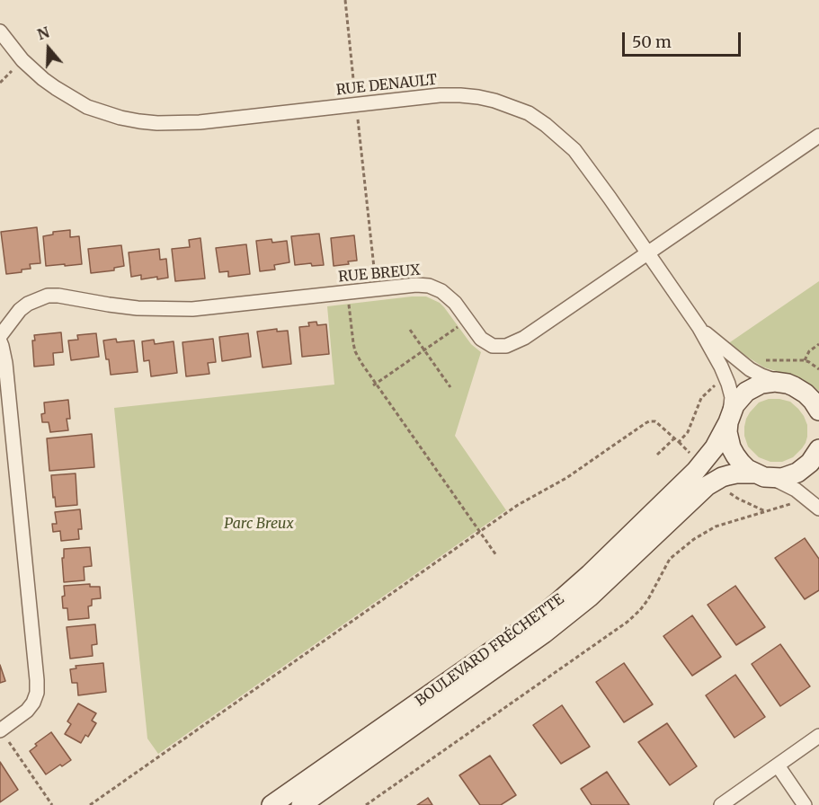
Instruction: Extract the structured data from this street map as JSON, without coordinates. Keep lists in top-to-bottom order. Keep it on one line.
{"streets":{"main road":["BOULEVARD FRÉCHETTE"],"street":["RUE DENAULT","RUE BREUX"]},"crossings":[["RUE DENAULT","RUE BREUX"],["RUE DENAULT","BOULEVARD FRÉCHETTE"]],"parks":["Parc Breux"],"scale_bar":"50 m","north":"top"}
